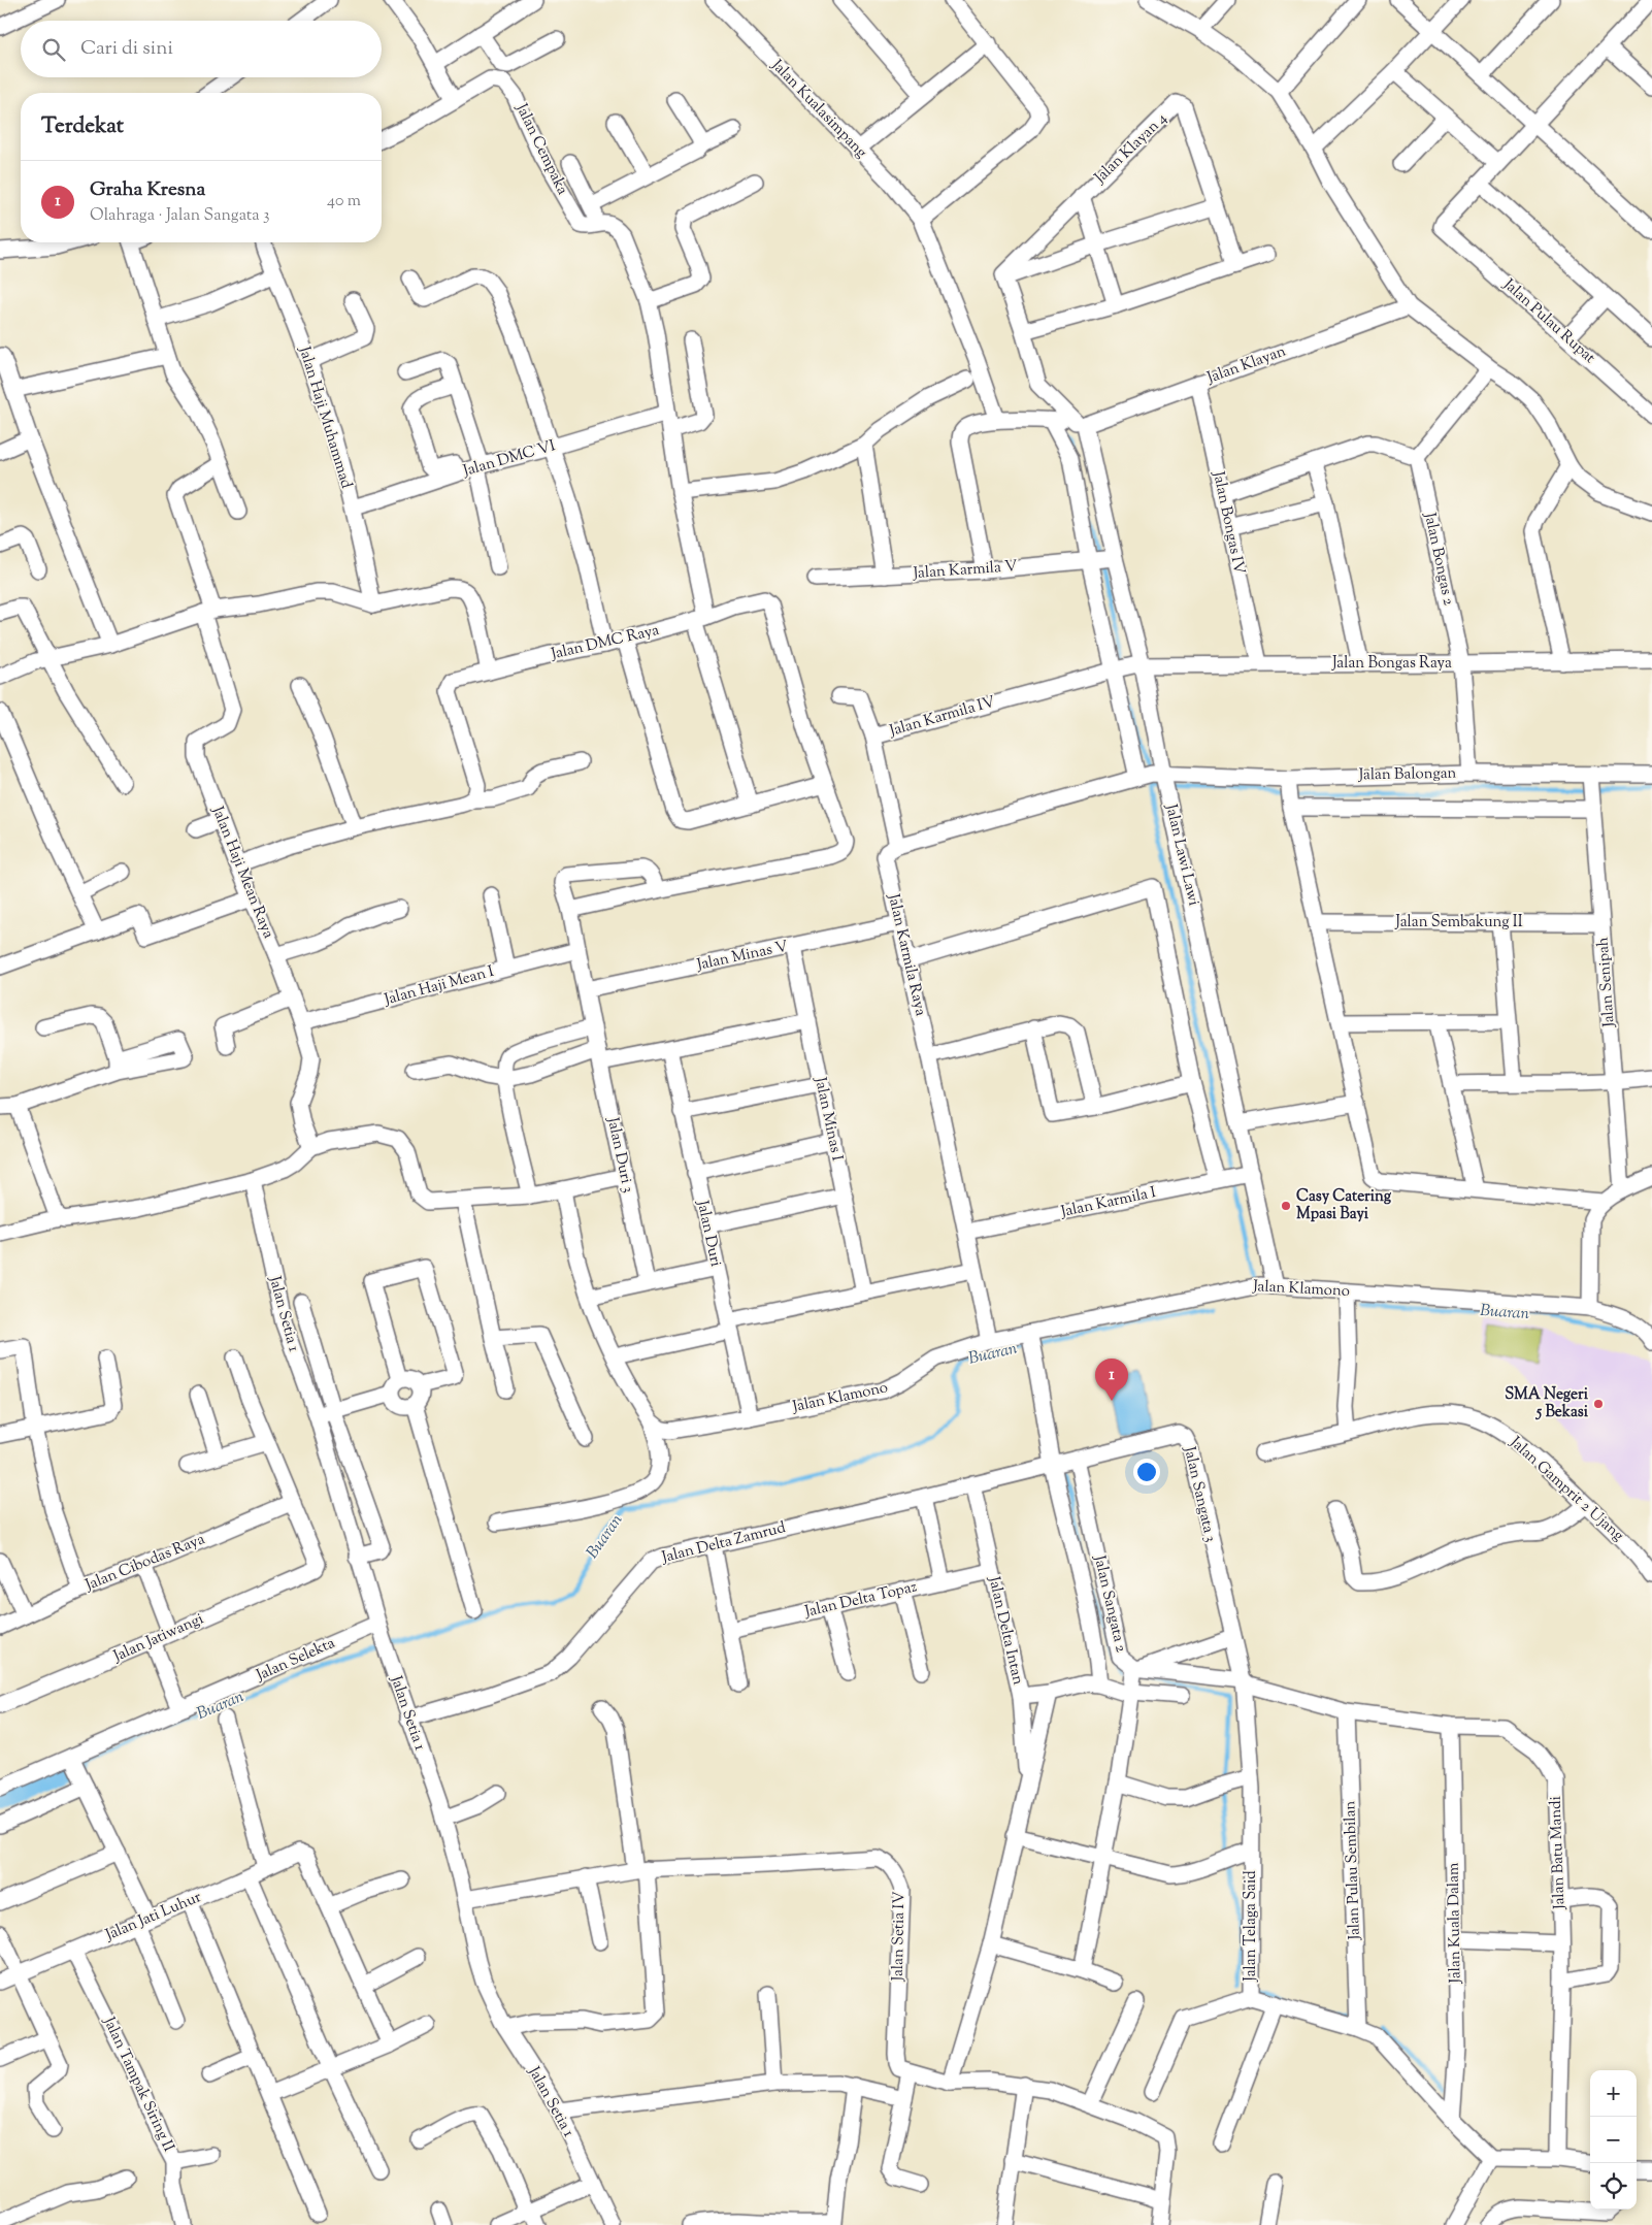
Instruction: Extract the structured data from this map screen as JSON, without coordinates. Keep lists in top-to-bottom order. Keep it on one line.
{"streets":{"street":["Jalan Kualasimpang","Jalan Klayan 4","Jalan Cempaka","Jalan Pulau Rupat","Jalan Klayan","Jalan Haji Muhammad","Jalan DMC VI","Jalan Bongas IV","Jalan Bongas 2","Jalan Karmila V","Jalan DMC Raya","Jalan Bongas Raya","Jalan Karmila IV","Jalan Balongan","Jalan Lawi Lawi","Jalan Haji Mean Raya","Jalan Sembakung II","Jalan Karmila Raya","Jalan Minas V","Jalan Senipah","Jalan Haji Mean I","Jalan Minas I","Jalan Duri 3","Jalan Karmila I","Jalan Duri","Jalan Klamono","Jalan Setia 1","Jalan Gamprit 2 Ujang","Jalan Sangata 3","Jalan Delta Zamrud","Jalan Cibodas Raya","Jalan Delta Topaz","Jalan Sangata 2","Jalan Delta Intan","Jalan Jatiwangi","Jalan Selekta","Jalan Batu Mandi","Jalan Pulau Sembilan","Jalan Jati Luhur","Jalan Kuala Dalam","Jalan Telaga Said","Jalan Setia IV","Jalan Tampak Siring II"]},"crossings":[["Jalan Cempaka","Jalan DMC VI"],["Jalan Cempaka","Jalan DMC Raya"],["Jalan Klayan","Jalan Bongas IV"],["Jalan Klayan","Jalan Lawi Lawi"],["Jalan Haji Muhammad","Jalan DMC VI"],["Jalan Bongas IV","Jalan Bongas Raya"],["Jalan Bongas 2","Jalan Bongas Raya"],["Jalan Bongas 2","Jalan Balongan"],["Jalan Karmila V","Jalan Lawi Lawi"],["Jalan Bongas Raya","Jalan Karmila IV"],["Jalan Bongas Raya","Jalan Lawi Lawi"],["Jalan Karmila IV","Jalan Lawi Lawi"],["Jalan Karmila IV","Jalan Karmila Raya"],["Jalan Balongan","Jalan Lawi Lawi"],["Jalan Balongan","Jalan Senipah"],["Jalan Lawi Lawi","Jalan Karmila I"],["Jalan Lawi Lawi","Jalan Klamono"],["Jalan Haji Mean Raya","Jalan Haji Mean I"],["Jalan Sembakung II","Jalan Senipah"],["Jalan Karmila Raya","Jalan Minas V"],["Jalan Karmila Raya","Jalan Karmila I"],["Jalan Karmila Raya","Jalan Klamono"],["Jalan Minas V","Jalan Minas I"],["Jalan Minas V","Jalan Duri 3"],["Jalan Haji Mean I","Jalan Duri 3"],["Jalan Duri","Jalan Klamono"],["Jalan Setia 1","Jalan Delta Zamrud"],["Jalan Setia 1","Jalan Selekta"],["Jalan Setia 1","Jalan Setia IV"],["Jalan Sangata 3","Jalan Delta Zamrud"],["Jalan Sangata 3","Jalan Sangata 2"],["Jalan Sangata 3","Jalan Telaga Said"],["Jalan Delta Zamrud","Jalan Delta Intan"],["Jalan Cibodas Raya","Jalan Jatiwangi"],["Jalan Delta Topaz","Jalan Delta Intan"],["Jalan Sangata 2","Jalan Telaga Said"],["Jalan Batu Mandi","Jalan Pulau Sembilan"],["Jalan Batu Mandi","Jalan Kuala Dalam"],["Jalan Pulau Sembilan","Jalan Telaga Said"],["Jalan Jati Luhur","Jalan Tampak Siring II"],["Jalan Kuala Dalam","Jalan Telaga Said"]],"water":["Buaran"],"places":["Casy Catering Mpasi Bayi","SMA Negeri 5 Bekasi"],"page":{"search":"Cari di sini","heading":"Terdekat","list":[{"mark":"1","name":"Graha Kresna","note":"Olahraga · Jalan Sangata 3","value":"40 m"}],"pins":"1","map_buttons":["+","−"]}}
